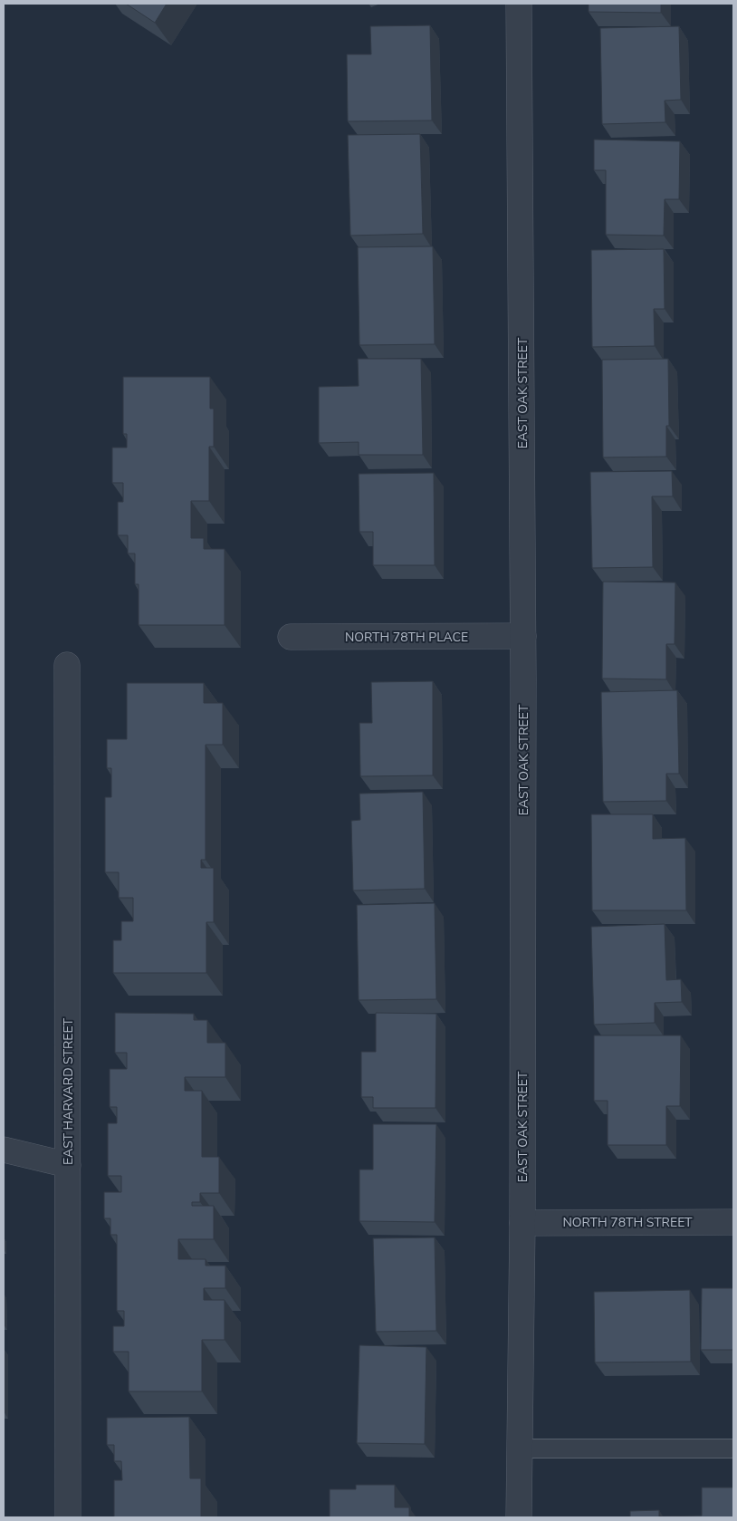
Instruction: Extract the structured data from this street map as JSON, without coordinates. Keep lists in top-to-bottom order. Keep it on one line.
{"streets":{"street":["EAST OAK STREET","NORTH 78TH PLACE","EAST HARVARD STREET","NORTH 78TH STREET"]},"crossings":[["EAST OAK STREET","NORTH 78TH PLACE"],["EAST OAK STREET","NORTH 78TH STREET"]]}
